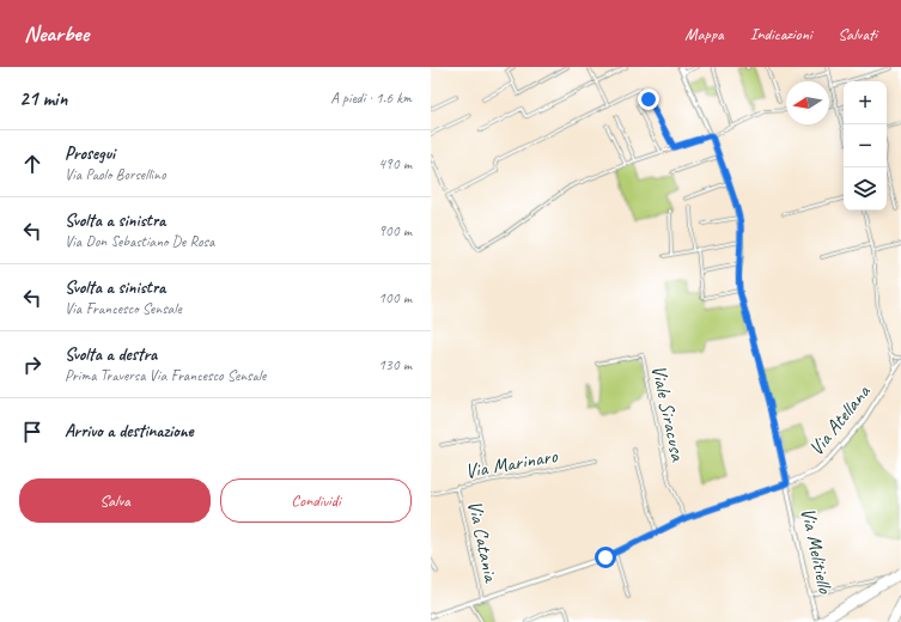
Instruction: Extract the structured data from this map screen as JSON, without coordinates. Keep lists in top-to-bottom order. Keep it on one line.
{"streets":{"street":["Viale Siracusa","Via Atellana","Via Marinaro","Via Catania","Via Melitiello"]},"crossings":[["Viale Siracusa","Via Atellana"],["Via Atellana","Via Catania"],["Via Atellana","Via Melitiello"],["Via Marinaro","Via Catania"]],"north":"left","page":{"header":"Nearbee","nav":["Mappa","Indicazioni","Salvati"],"heading":["21 min","A piedi · 1.6 km"],"map_buttons":["+","−"],"list":[["Prosegui","Via Paolo Borsellino","490 m"],["Svolta a sinistra","Via Don Sebastiano De Rosa","900 m"],["Svolta a sinistra","Via Francesco Sensale","100 m"],["Svolta a destra","Prima Traversa Via Francesco Sensale","130 m"],"Arrivo a destinazione"],"buttons":["Salva","Condividi"]}}
